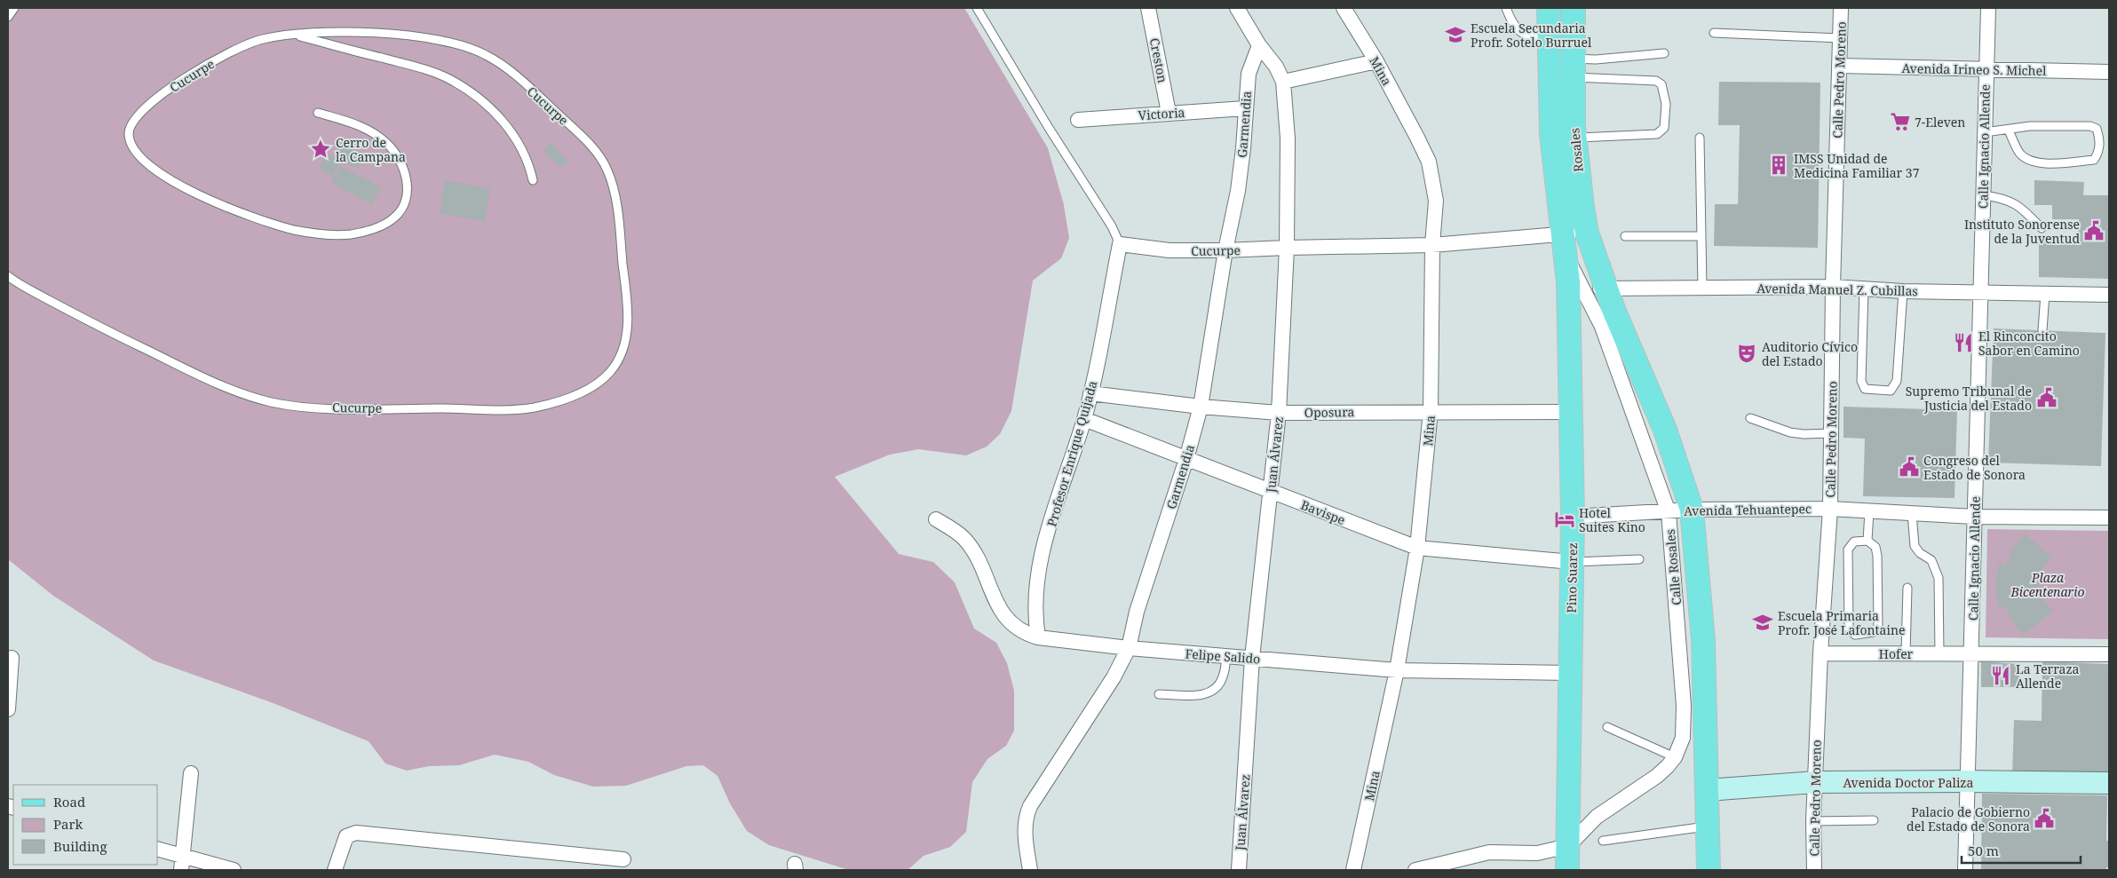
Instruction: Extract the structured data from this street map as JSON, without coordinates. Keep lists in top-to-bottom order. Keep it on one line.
{"streets":{"main road":["Rosales","Calle Rosales","Pino Suarez"],"street":["Creston","Avenida Irineo S. Michel","Mina","Cucurpe","Calle Pedro Moreno","Victoria","Garmendia","Calle Ignacio Allende","Avenida Manuel Z. Cubillas","Oposura","Profesor Enrique Quijada","Juan Álvarez","Avenida Tehuantepec","Bavispe","Hofer","Felipe Salido","Avenida Doctor Paliza"]},"crossings":[["Creston","Victoria"],["Avenida Irineo S. Michel","Calle Pedro Moreno"],["Avenida Irineo S. Michel","Calle Ignacio Allende"],["Mina","Cucurpe"],["Mina","Oposura"],["Mina","Bavispe"],["Mina","Felipe Salido"],["Cucurpe","Garmendia"],["Cucurpe","Rosales"],["Cucurpe","Profesor Enrique Quijada"],["Cucurpe","Juan Álvarez"],["Cucurpe","Pino Suarez"],["Calle Pedro Moreno","Avenida Manuel Z. Cubillas"],["Calle Pedro Moreno","Avenida Tehuantepec"],["Calle Pedro Moreno","Hofer"],["Calle Pedro Moreno","Avenida Doctor Paliza"],["Victoria","Garmendia"],["Garmendia","Oposura"],["Garmendia","Juan Álvarez"],["Garmendia","Bavispe"],["Garmendia","Felipe Salido"],["Calle Ignacio Allende","Avenida Manuel Z. Cubillas"],["Calle Ignacio Allende","Avenida Tehuantepec"],["Calle Ignacio Allende","Hofer"],["Calle Ignacio Allende","Avenida Doctor Paliza"],["Rosales","Avenida Manuel Z. Cubillas"],["Rosales","Calle Rosales"],["Rosales","Pino Suarez"],["Avenida Manuel Z. Cubillas","Calle Rosales"],["Avenida Manuel Z. Cubillas","Pino Suarez"],["Oposura","Profesor Enrique Quijada"],["Oposura","Juan Álvarez"],["Oposura","Pino Suarez"],["Profesor Enrique Quijada","Bavispe"],["Profesor Enrique Quijada","Felipe Salido"],["Juan Álvarez","Bavispe"],["Juan Álvarez","Felipe Salido"],["Avenida Tehuantepec","Calle Rosales"],["Avenida Tehuantepec","Pino Suarez"],["Bavispe","Pino Suarez"],["Calle Rosales","Pino Suarez"],["Calle Rosales","Avenida Doctor Paliza"],["Pino Suarez","Felipe Salido"]],"parks":["Plaza Bicentenario"],"places":{"school or university":["Escuela Secundaria Profr. Sotelo Burruel","Escuela Primaria Profr. José Lafontaine"],"supermarket":["7-Eleven"],"place":["Cerro de la Campana"],"building":["IMSS Unidad de Medicina Familiar 37"],"public building":["Instituto Sonorense de la Juventud","Supremo Tribunal de Justicia del Estado","Congreso del Estado de Sonora","Palacio de Gobierno del Estado de Sonora"],"restaurant":["El Rinconcito Sabor en Camino","La Terraza Allende"],"theatre":["Auditorio Cívico del Estado"],"hotel":["Hotel Suites Kino"]},"legend":["Road","Park","Building"],"scale_bar":"50 m"}
